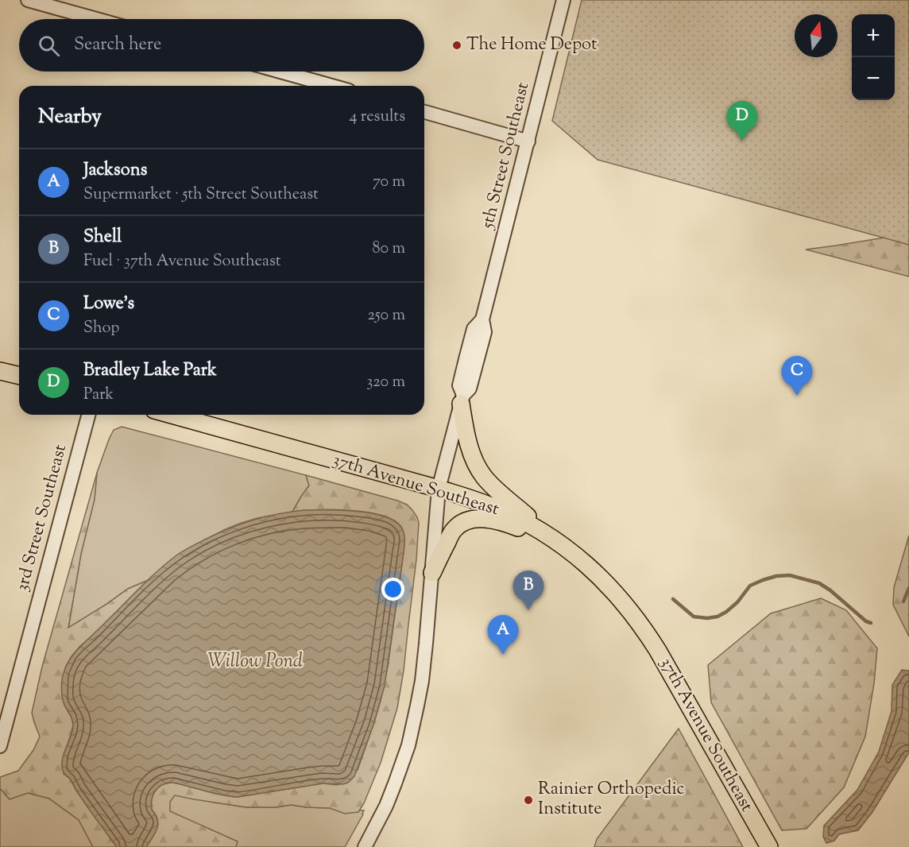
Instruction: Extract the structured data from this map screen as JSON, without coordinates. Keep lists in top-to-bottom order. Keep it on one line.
{"streets":{"main road":["37th Avenue Southeast"],"street":["5th Street Southeast","3rd Street Southeast"]},"crossings":[["5th Street Southeast","37th Avenue Southeast"]],"water":["Willow Pond"],"places":["The Home Depot","Rainier Orthopedic Institute"],"north":"top","page":{"map_buttons":["+","−"],"search":"Search here","heading":["Nearby","4 results"],"pins":["D","C","B","A"],"list":[{"mark":"A","name":"Jacksons","note":"Supermarket · 5th Street Southeast","value":"70 m"},{"mark":"B","name":"Shell","note":"Fuel · 37th Avenue Southeast","value":"80 m"},{"mark":"C","name":"Lowe's","note":"Shop","value":"250 m"},{"mark":"D","name":"Bradley Lake Park","note":"Park","value":"320 m"}]}}
